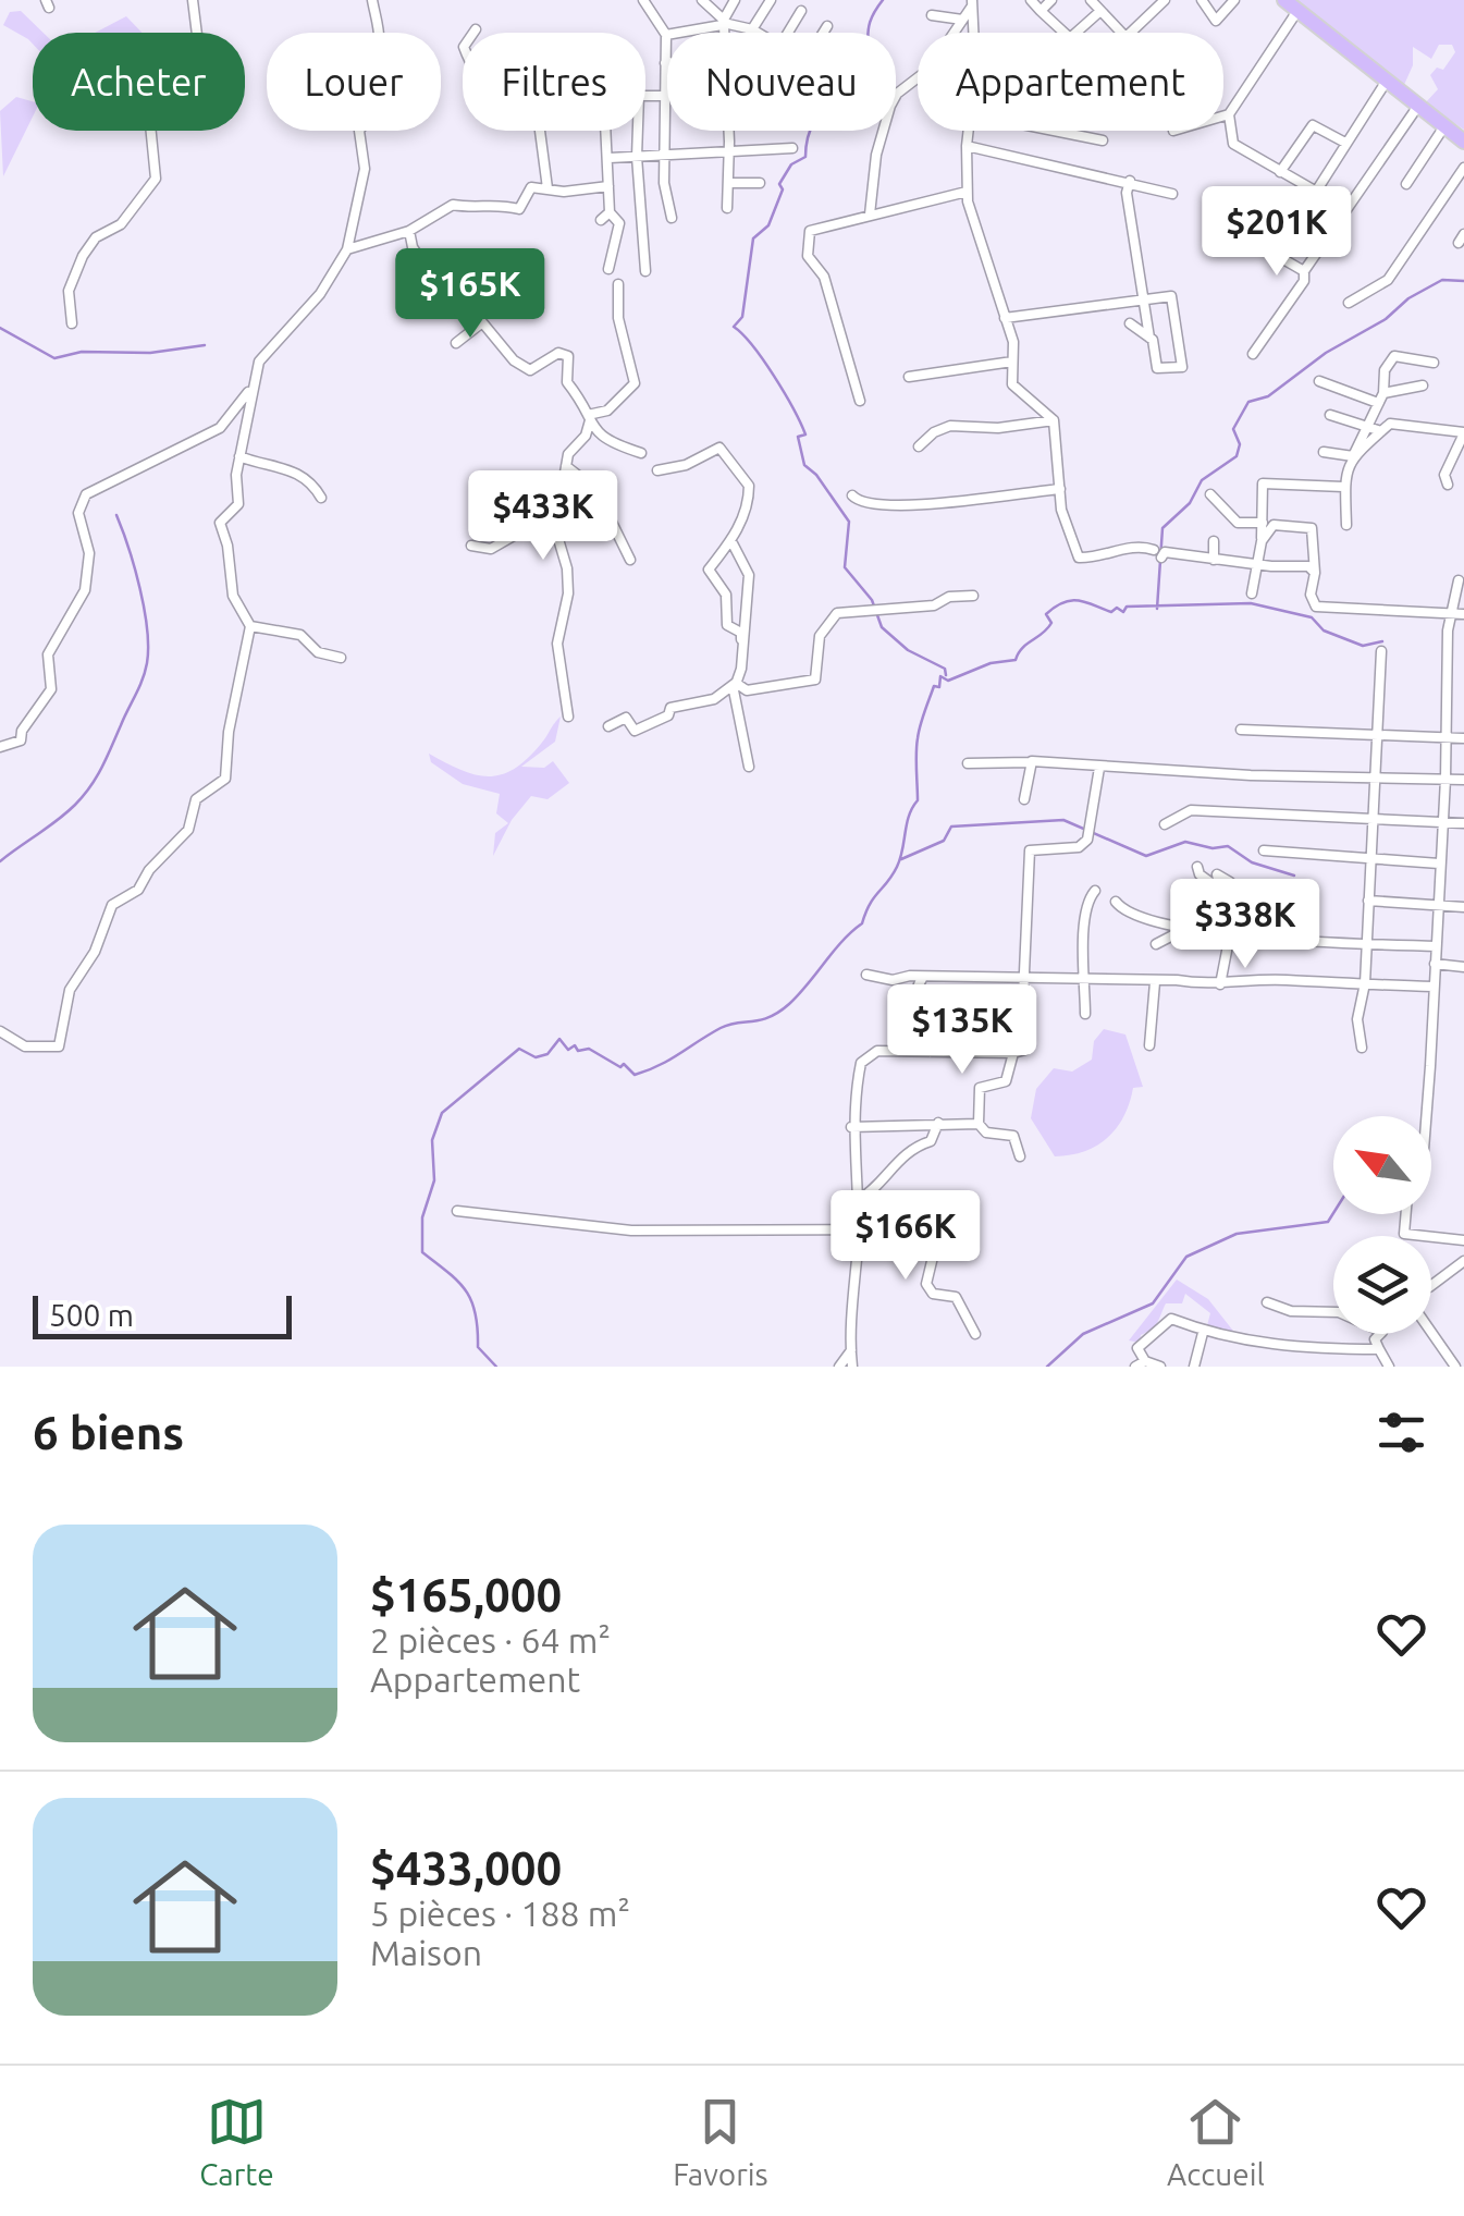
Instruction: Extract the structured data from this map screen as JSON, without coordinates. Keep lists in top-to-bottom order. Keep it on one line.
{"scale_bar":"500 m","north":"top left","page":{"chip":["Acheter","Louer","Filtres","Nouveau","Appartement"],"price":["$201K","$165K","$433K","$338K","$135K","$166K"],"scale":"500 m","heading":"6 biens","list":[{"name":"$165,000","note":"2 pièces · 64 m² · Appartement"},{"name":"$433,000","note":"5 pièces · 188 m² · Maison"}],"tabs":["Carte","Favoris","Accueil"]}}
